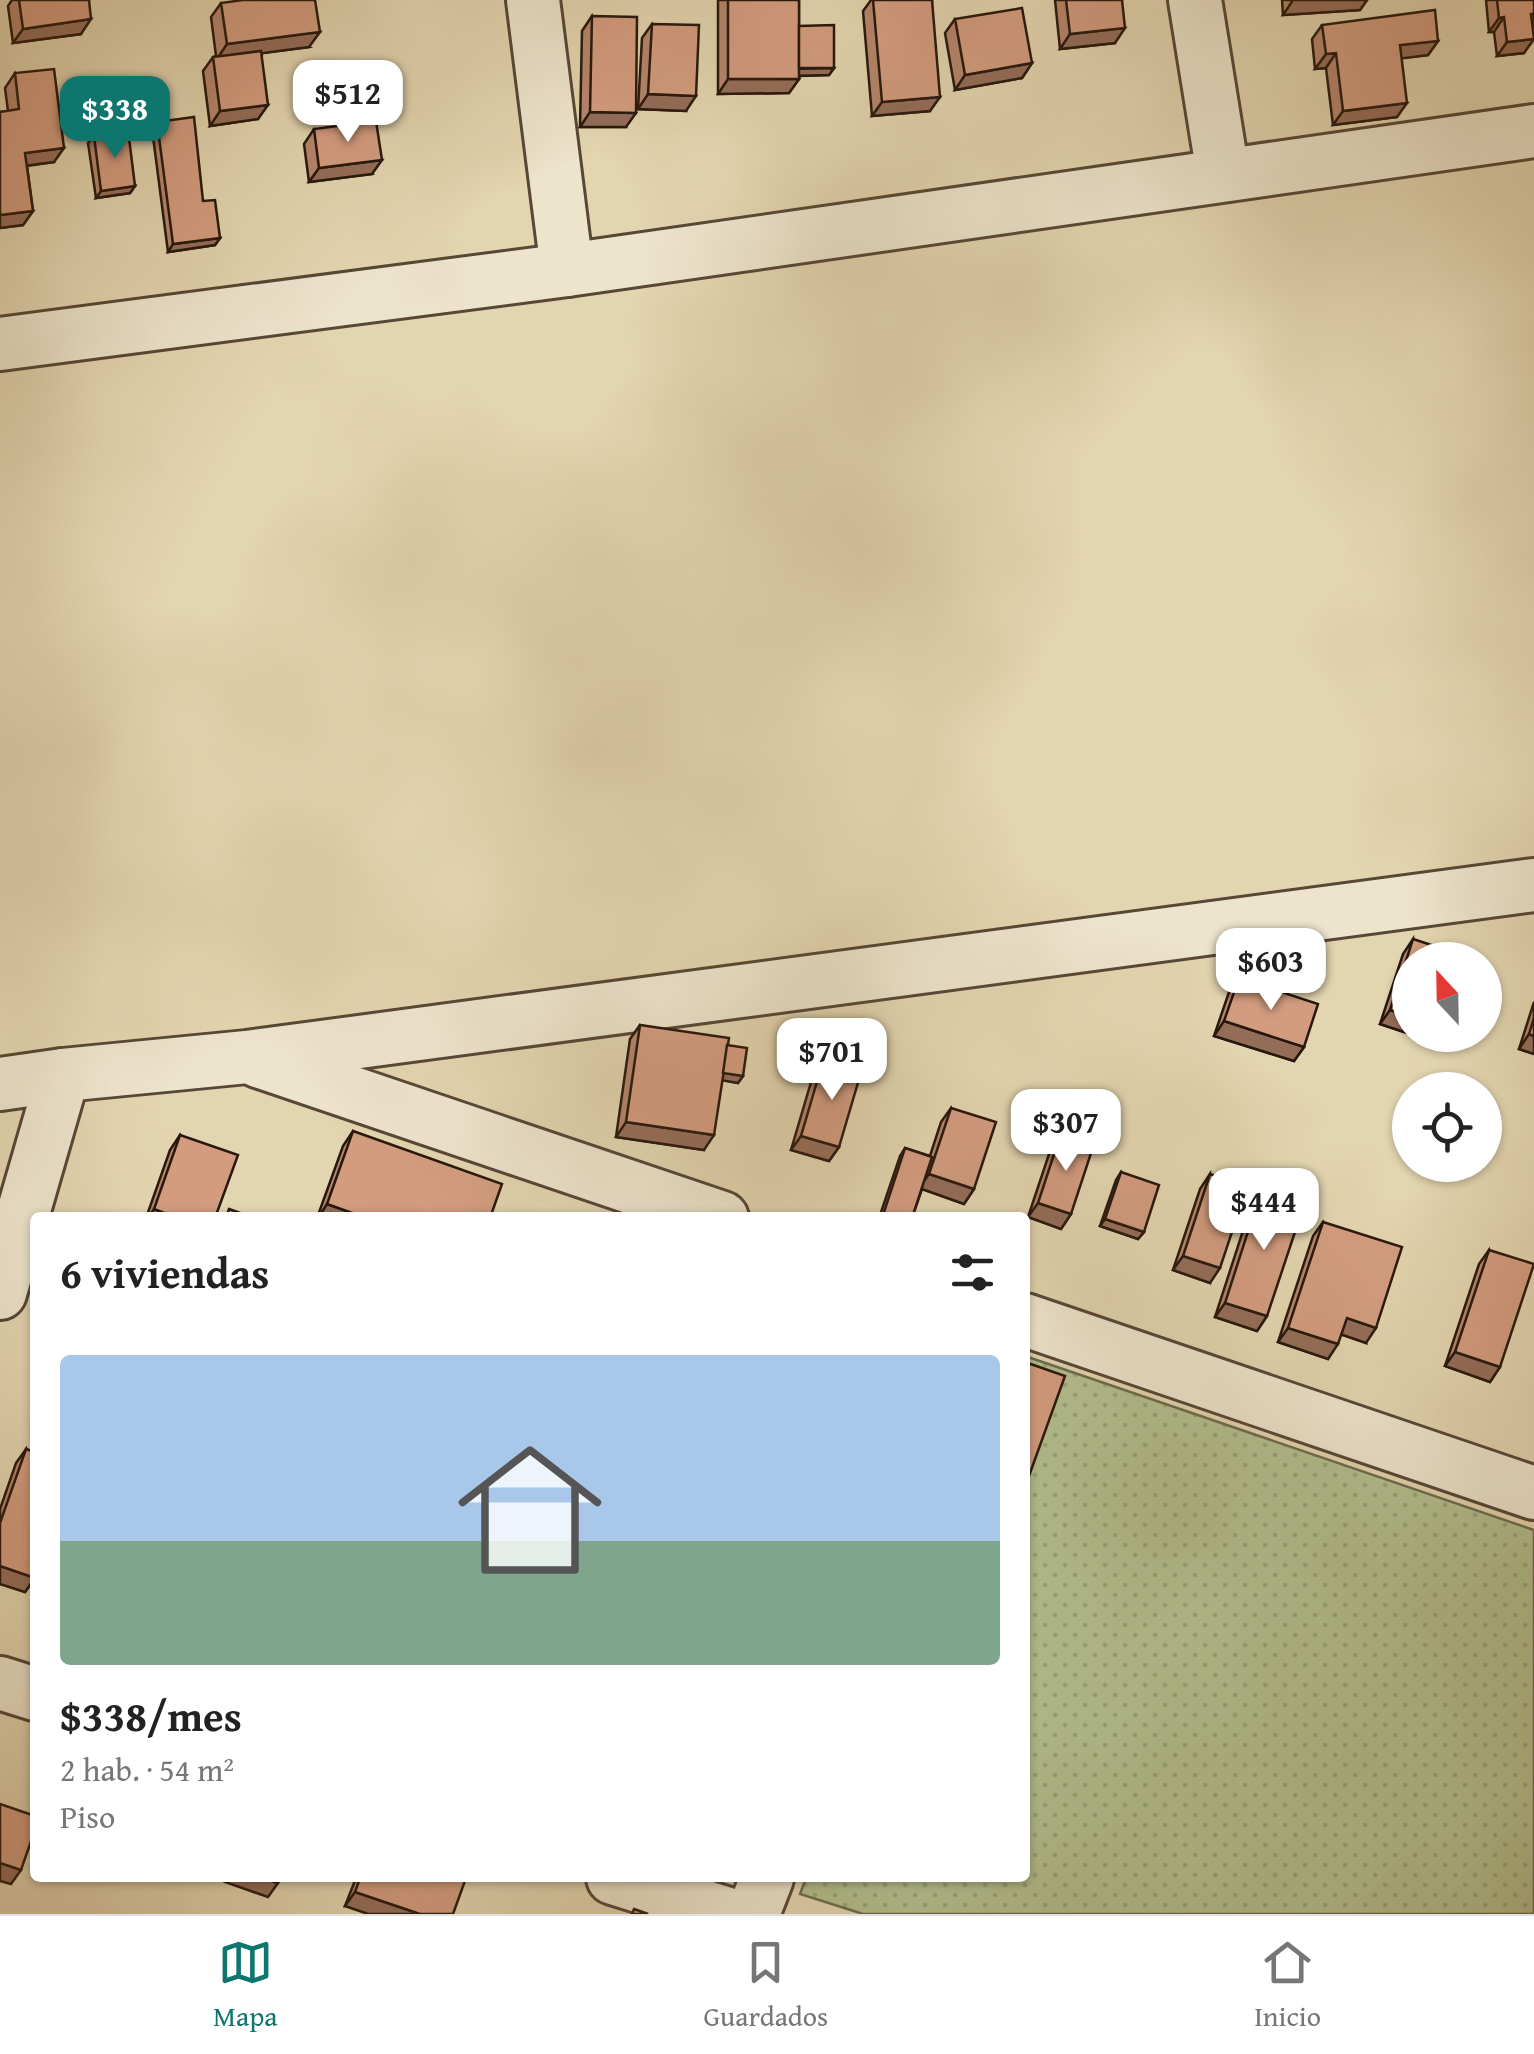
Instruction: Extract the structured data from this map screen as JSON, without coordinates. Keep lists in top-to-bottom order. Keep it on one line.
{"north":"top","page":{"price":["$512","$338","$603","$701","$307","$444"],"heading":"6 viviendas","list":[{"name":"$338/mes","note":"2 hab. · 54 m² · Piso"}],"tabs":["Mapa","Guardados","Inicio"]}}
